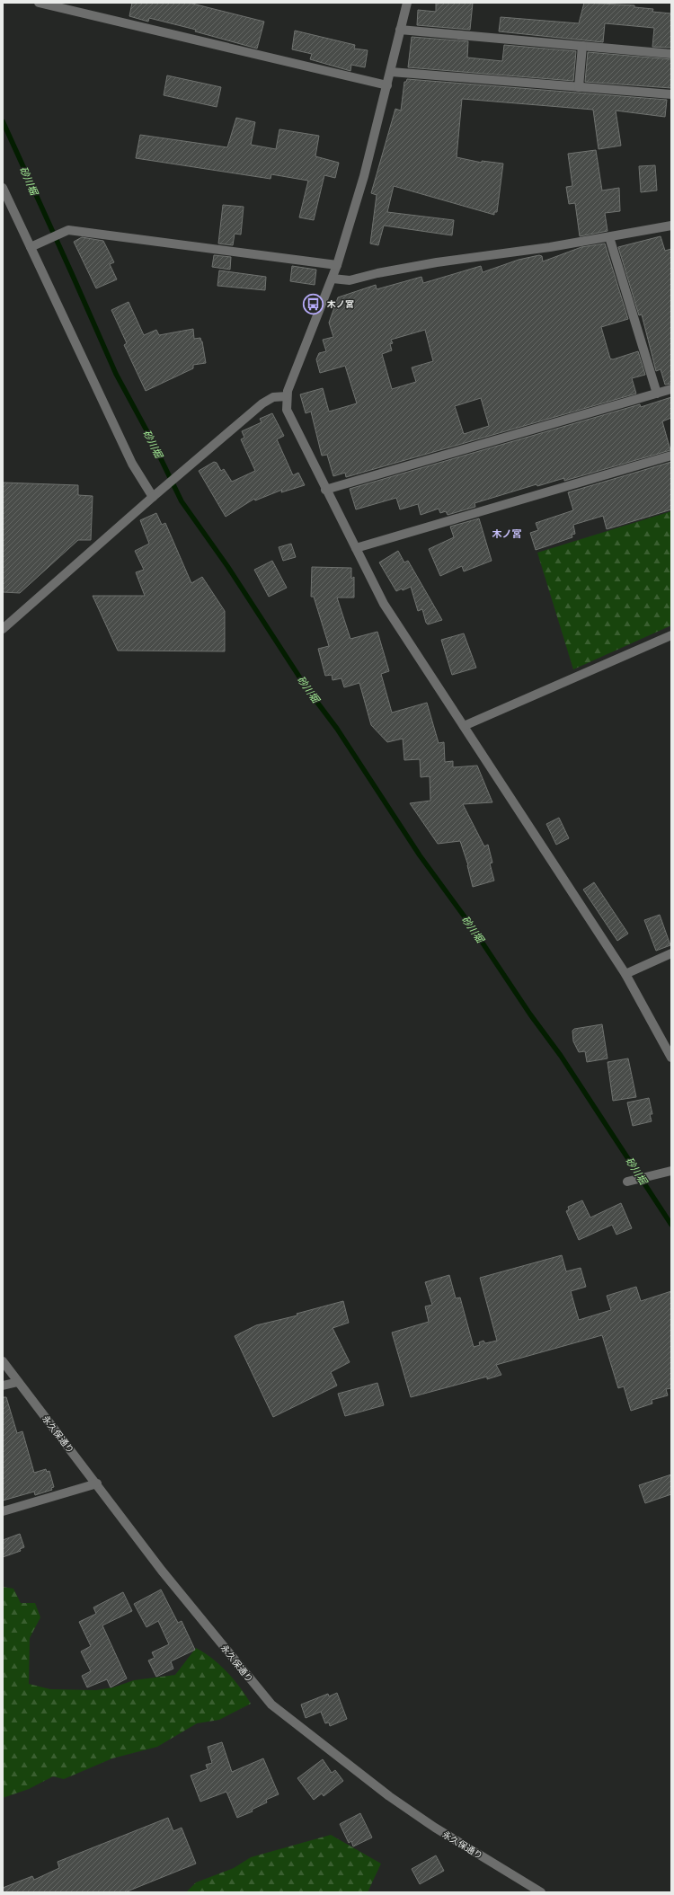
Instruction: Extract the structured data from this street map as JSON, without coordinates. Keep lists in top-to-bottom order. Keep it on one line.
{"streets":{"street":["永久保通り"]},"districts":["木ノ宮"],"water":["砂川堀"],"places":{"bus stop":["木ノ宮"]}}
